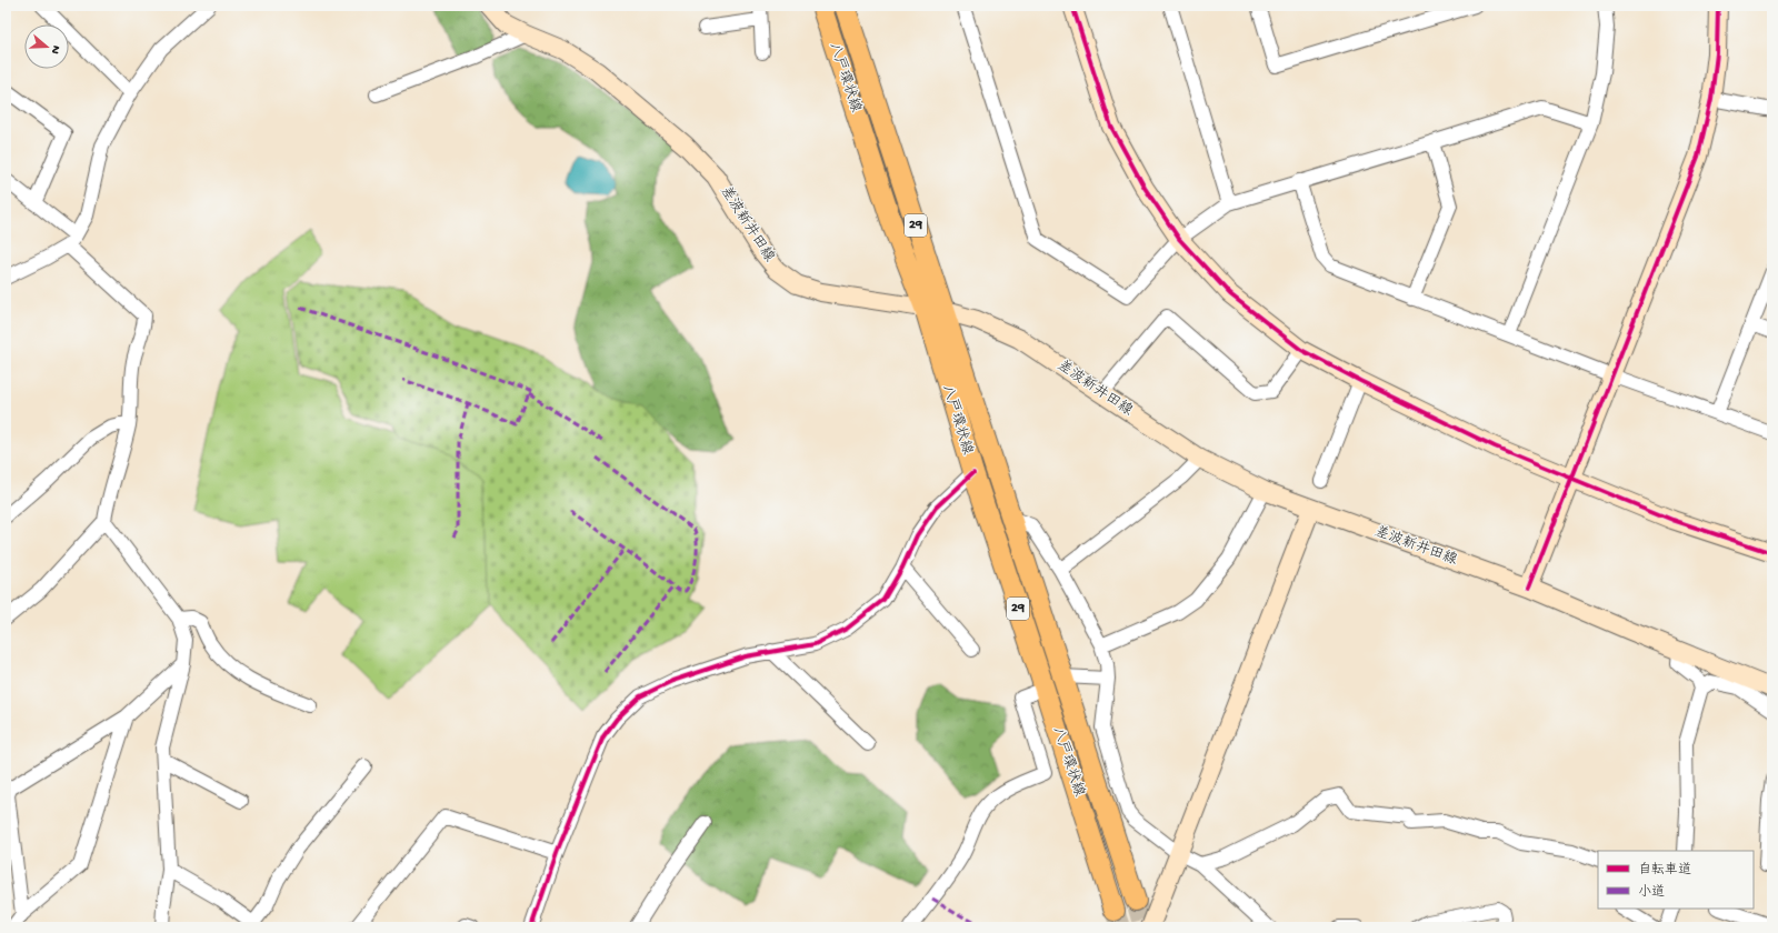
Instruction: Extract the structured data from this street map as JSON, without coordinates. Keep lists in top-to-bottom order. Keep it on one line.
{"streets":{"main road":["八戸環状線","29"],"street":["差波新井田線"]},"crossings":[["八戸環状線","差波新井田線"]],"legend":["自転車道","小道"],"north":"right"}
